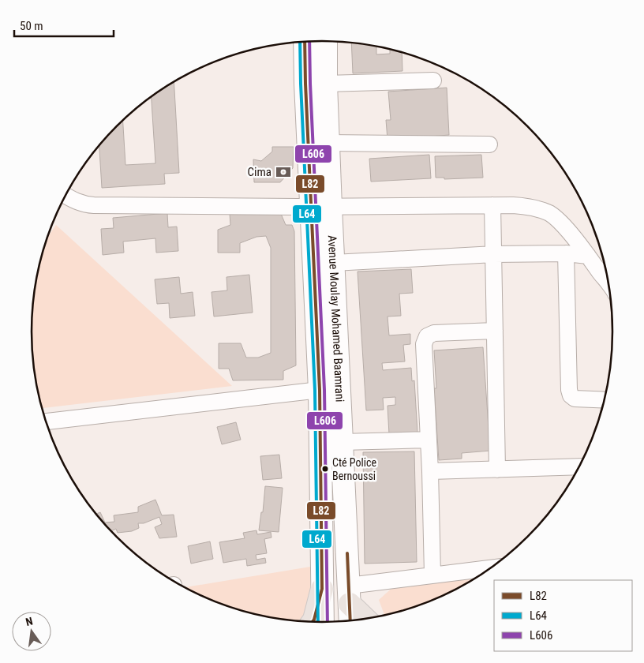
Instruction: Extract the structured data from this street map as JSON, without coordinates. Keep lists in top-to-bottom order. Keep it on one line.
{"streets":{"street":["Avenue Moulay Mohamed Baamrani"]},"places":{"bank":["Cima"],"other":["Cté Police Bernoussi"]},"lines":["transit line L606","transit line L82","transit line L64"],"legend":["L82","L64","L606"],"scale_bar":"50 m","north":"top"}
